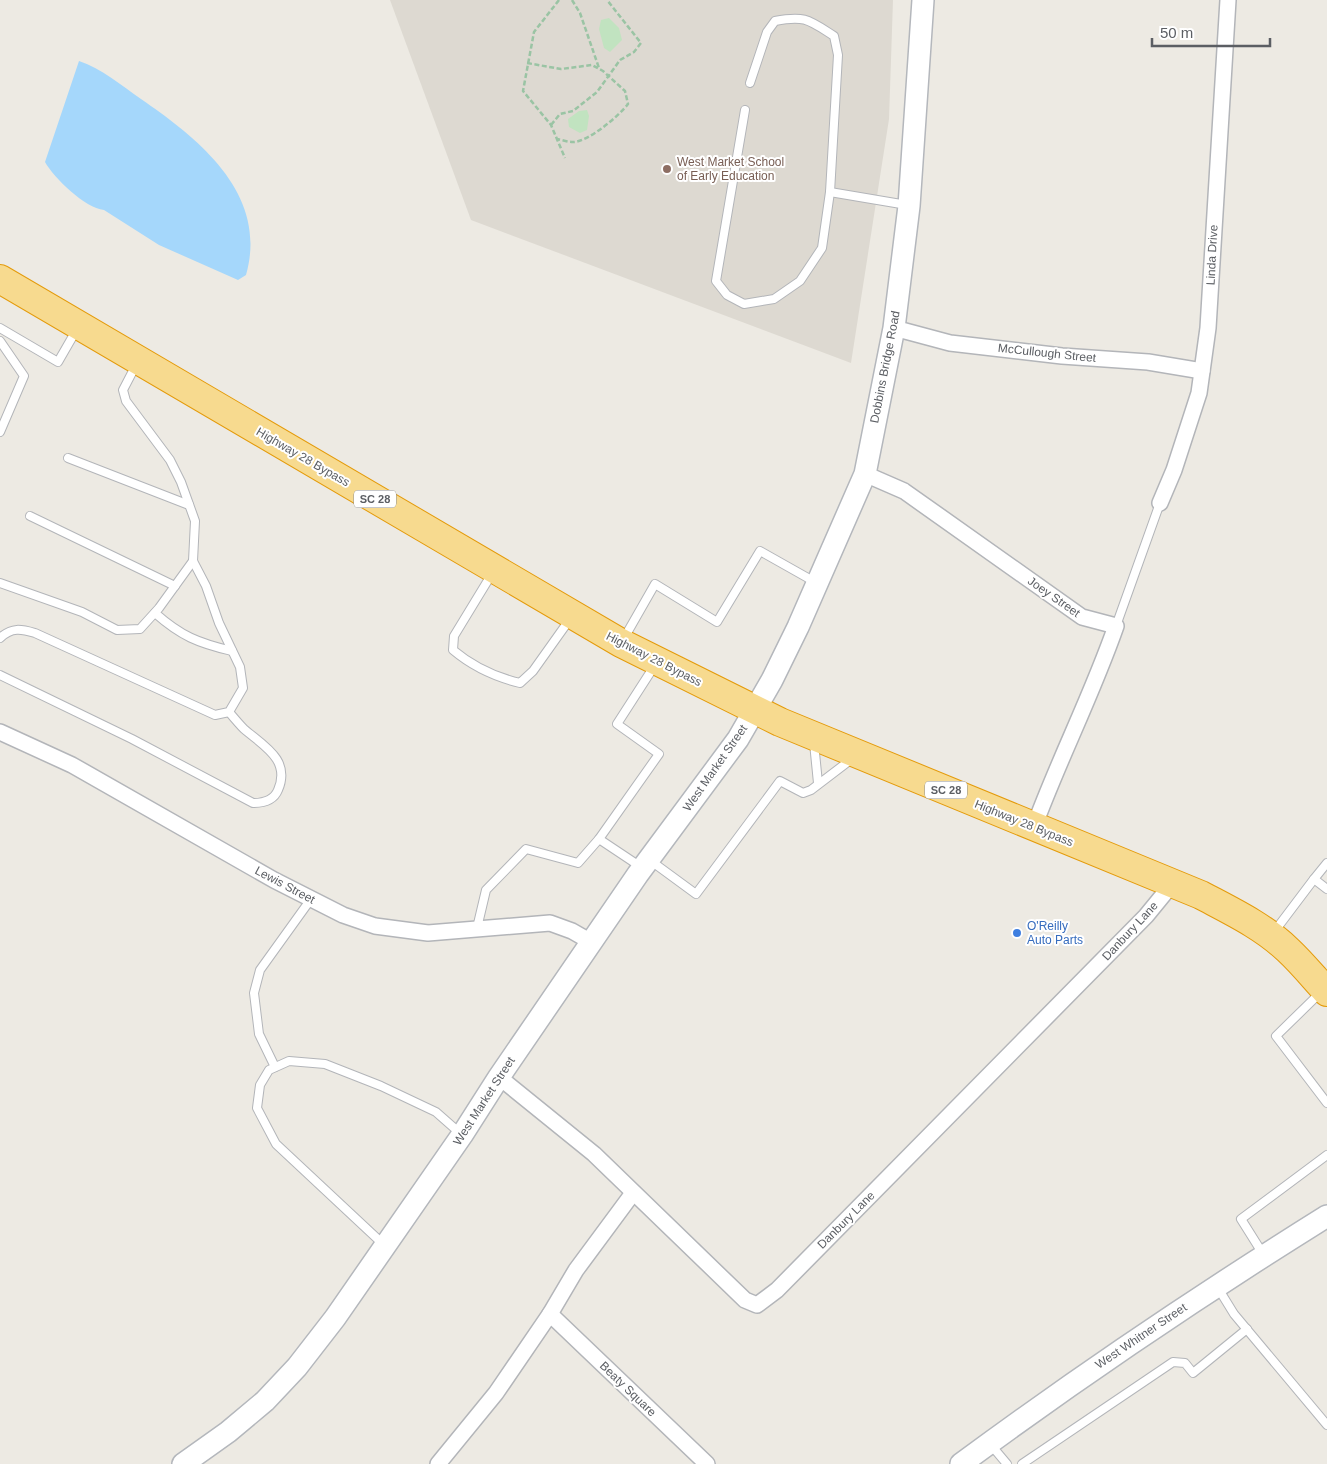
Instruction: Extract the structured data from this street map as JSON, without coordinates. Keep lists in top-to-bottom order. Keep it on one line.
{"streets":{"highway":["Highway 28 Bypass","SC 28"],"main road":["Dobbins Bridge Road","West Market Street","West Whitner Street"],"street":["Linda Drive","McCullough Street","Joey Street","Lewis Street","Danbury Lane","Beaty Square"]},"crossings":[["Linda Drive","McCullough Street"],["McCullough Street","Dobbins Bridge Road"],["Dobbins Bridge Road","Highway 28 Bypass"],["Dobbins Bridge Road","Joey Street"],["Dobbins Bridge Road","West Market Street"],["Highway 28 Bypass","West Market Street"],["Highway 28 Bypass","Danbury Lane"],["West Market Street","Lewis Street"],["West Market Street","Danbury Lane"]],"places":["West Market School of Early Education","O'Reilly Auto Parts"],"scale_bar":"50 m"}
